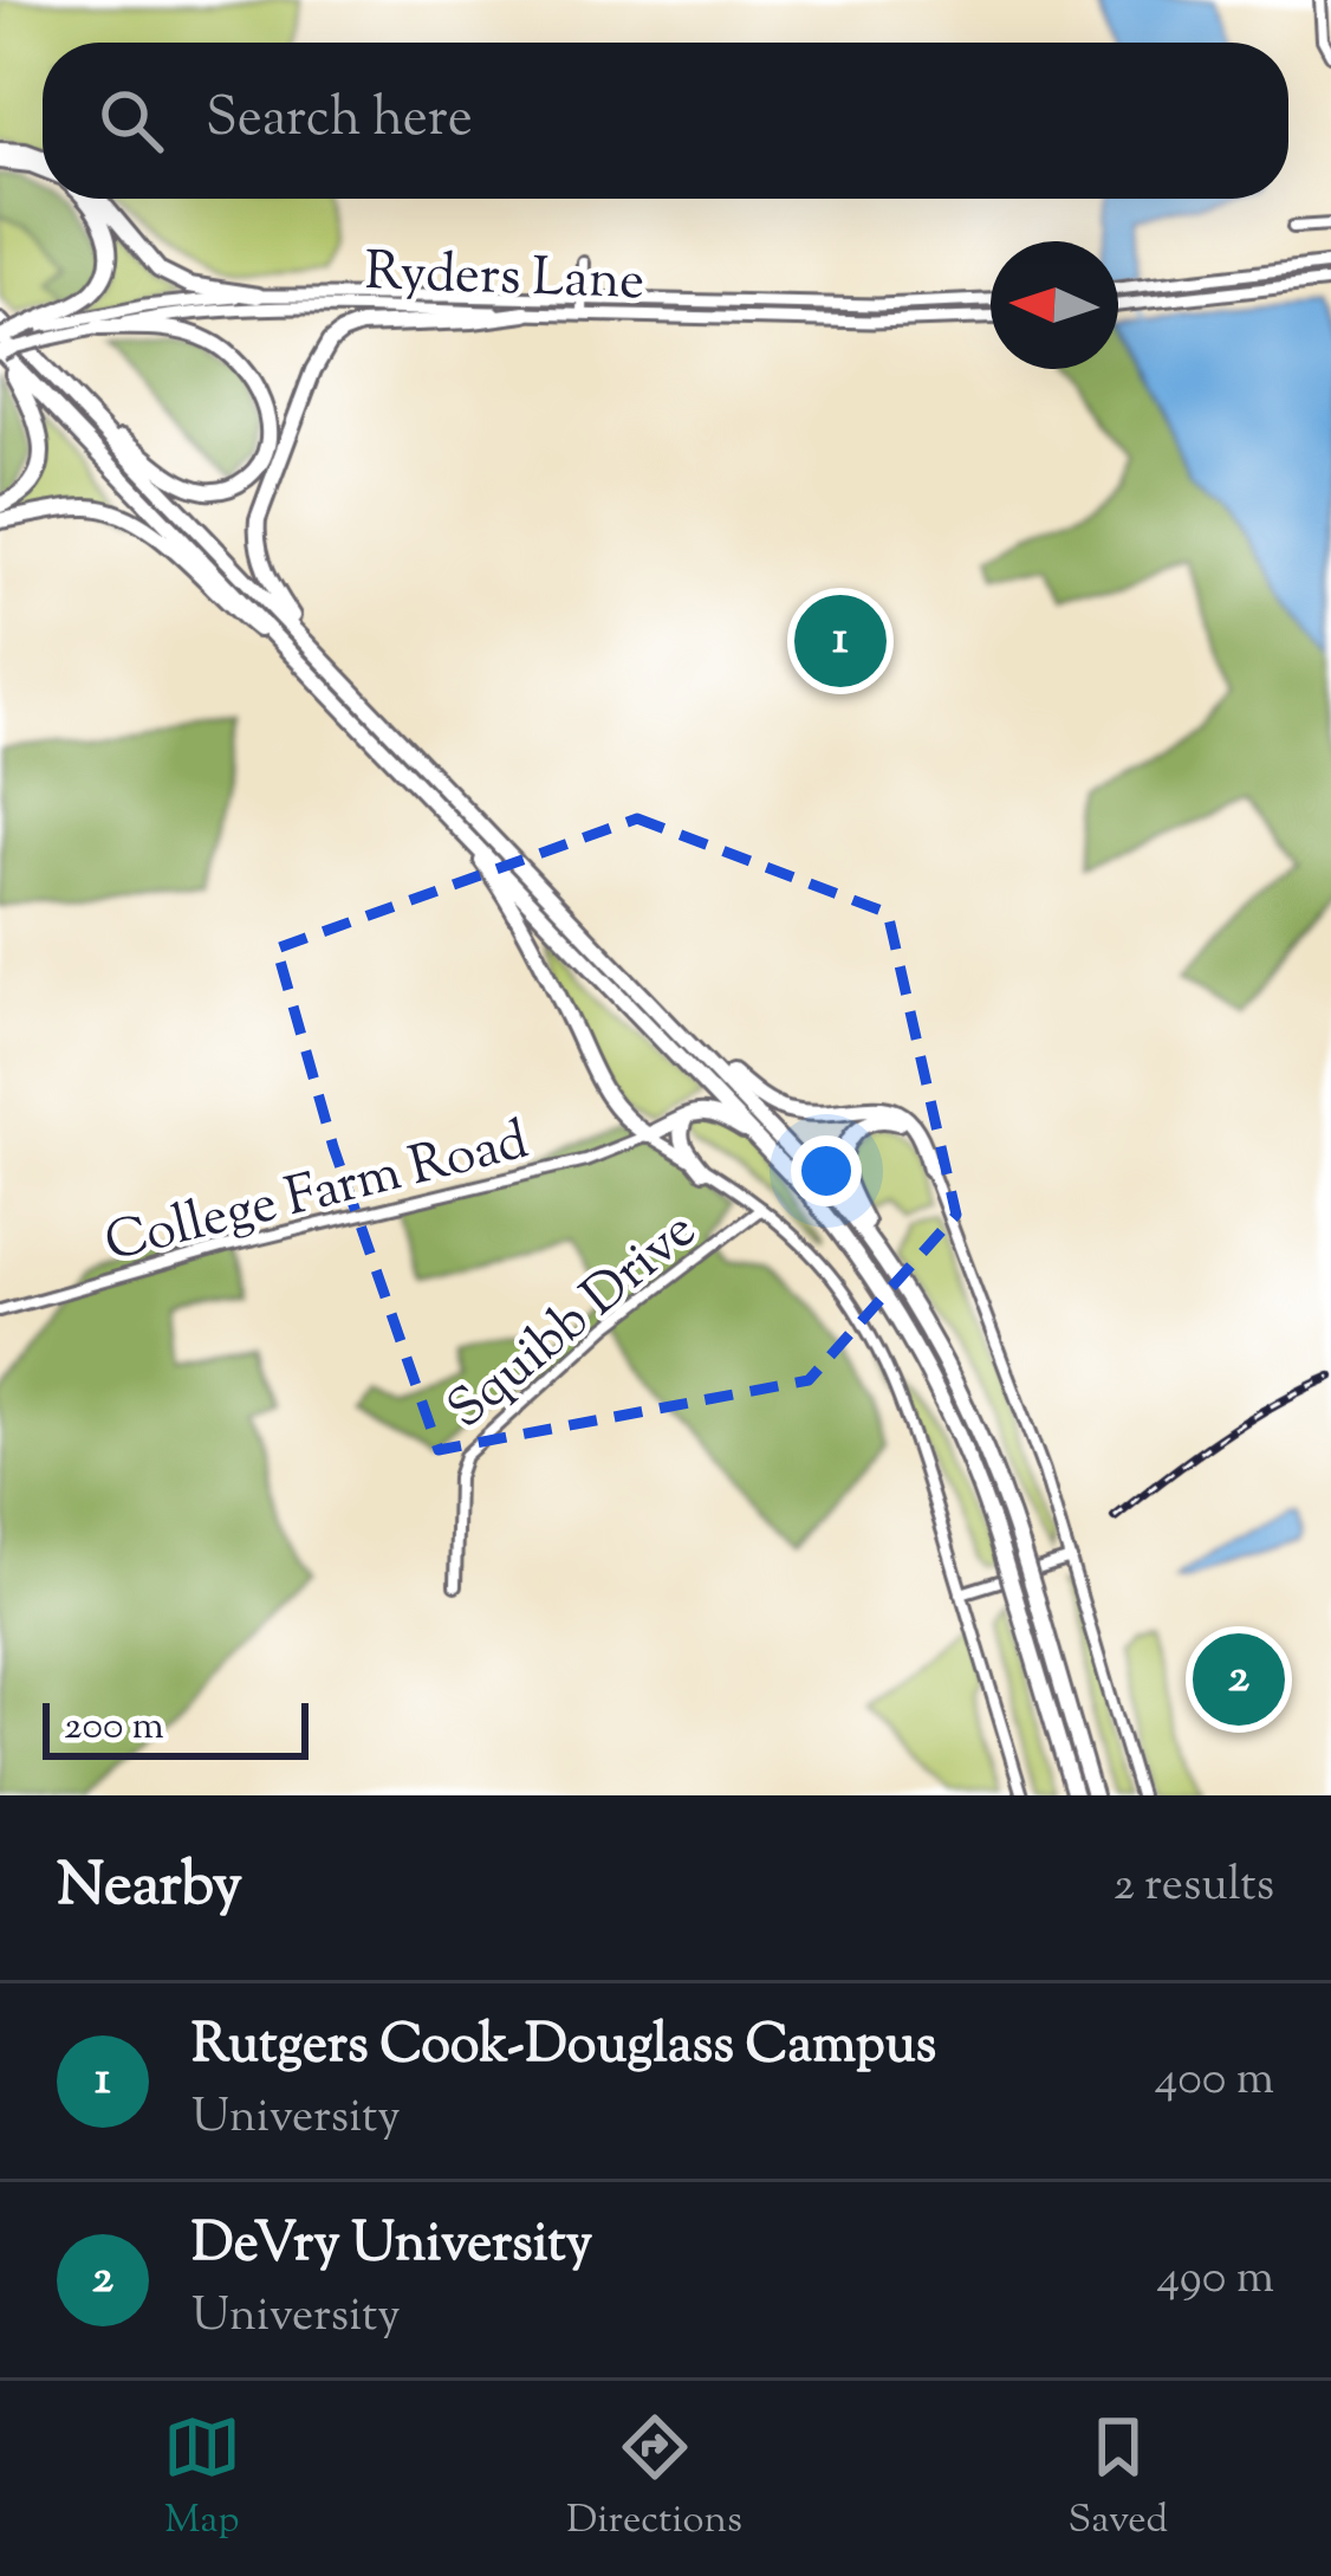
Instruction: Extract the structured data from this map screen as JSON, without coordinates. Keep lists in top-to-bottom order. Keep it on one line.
{"streets":{"main road":["Ryders Lane"],"street":["College Farm Road","Squibb Drive"]},"scale_bar":"200 m","north":"left","page":{"search":"Search here","pins":["1","2"],"scale":"200 m","heading":["Nearby","2 results"],"list":[{"mark":"1","name":"Rutgers Cook-Douglass Campus","note":"University","value":"400 m"},{"mark":"2","name":"DeVry University","note":"University","value":"490 m"}],"nav":["Map","Directions","Saved"]}}
